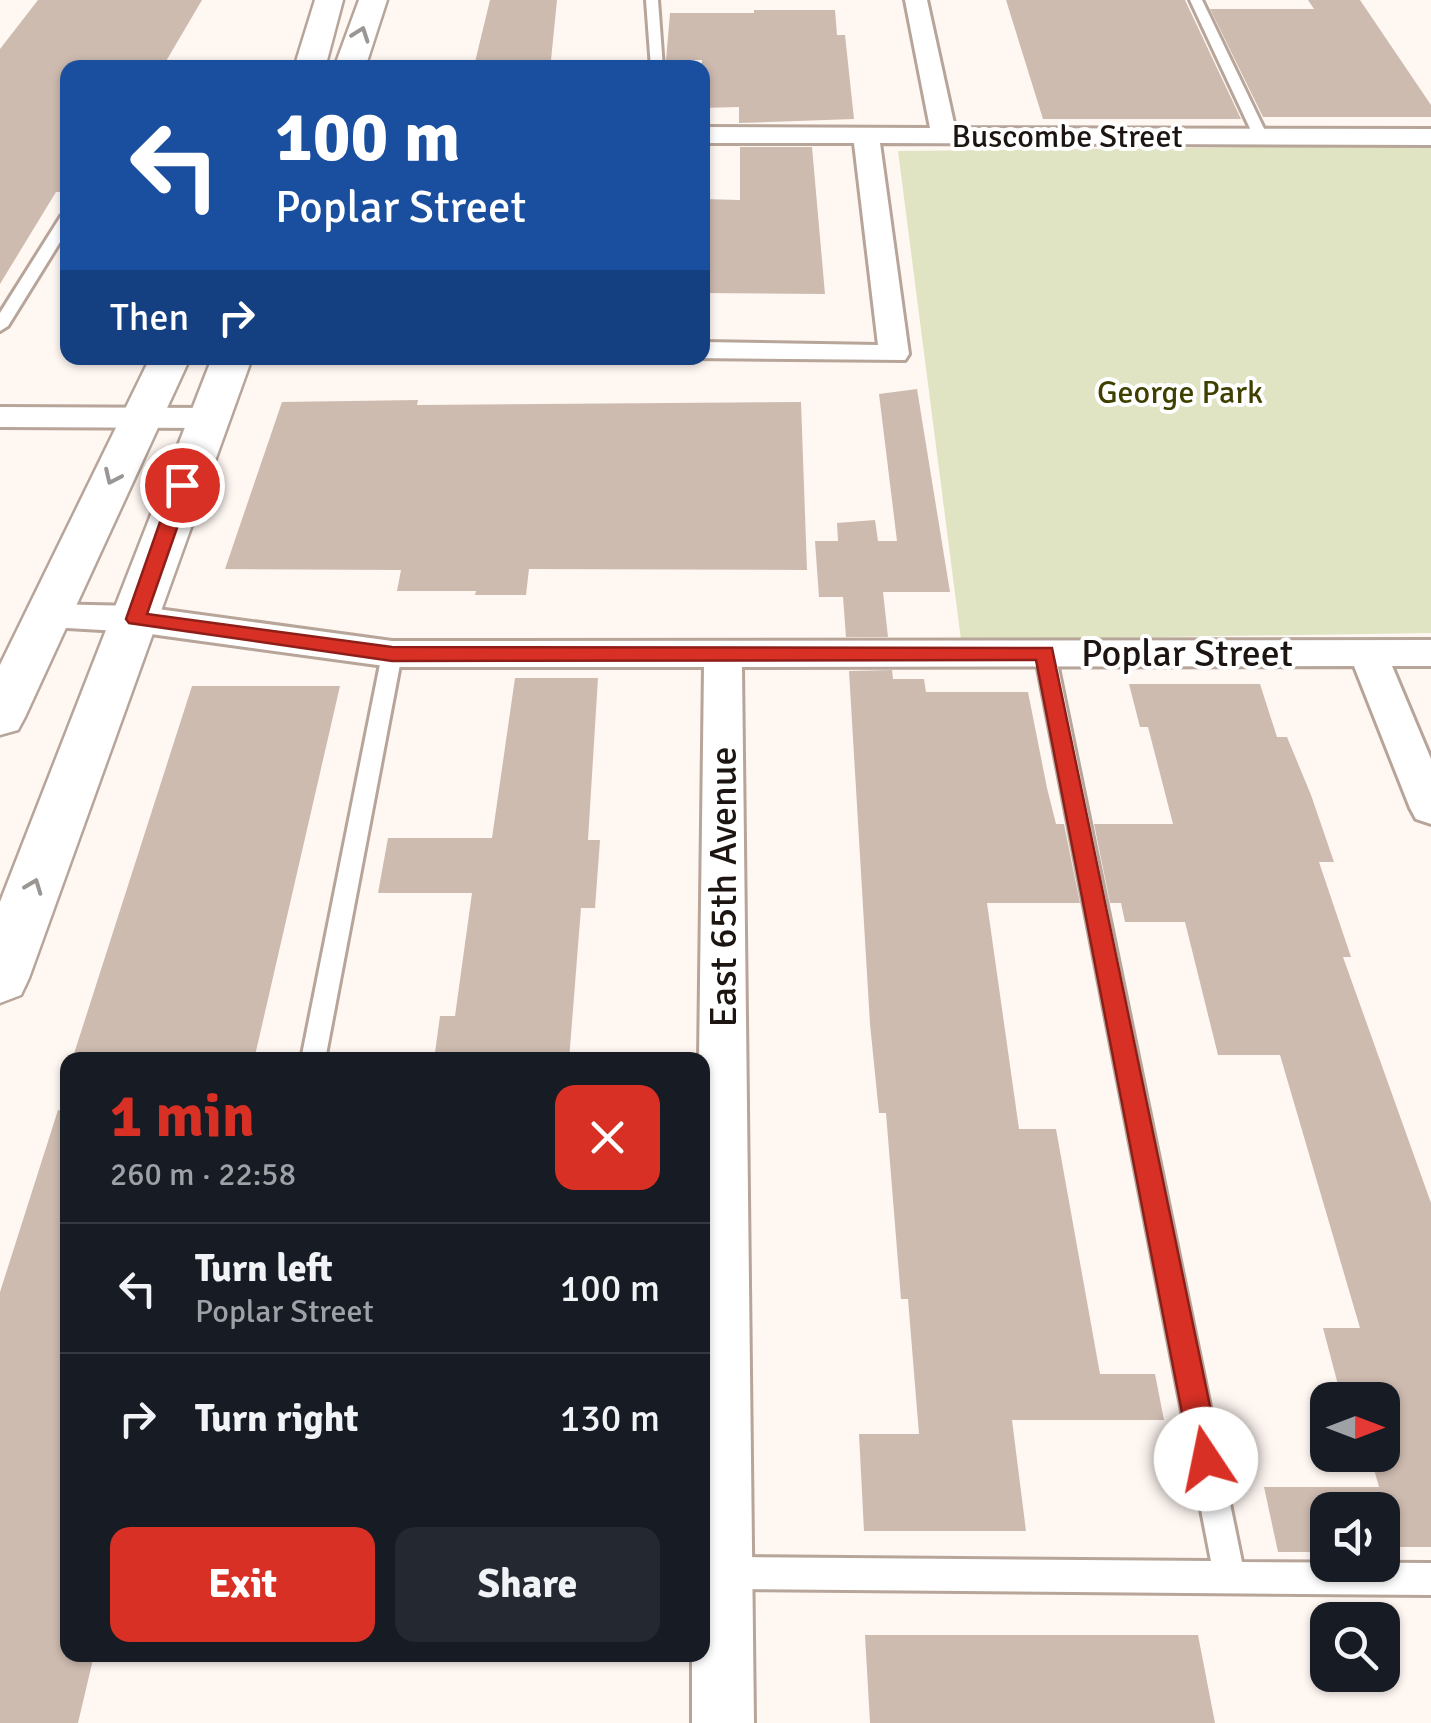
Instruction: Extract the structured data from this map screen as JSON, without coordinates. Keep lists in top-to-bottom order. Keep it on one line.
{"streets":{"street":["Buscombe Street","Poplar Street","East 65th Avenue"]},"crossings":[["Poplar Street","East 65th Avenue"]],"parks":["George Park"],"north":"right","page":{"turn":["100 m","Poplar Street"],"then":"Then","heading":["1 min","260 m · 22:58"],"list":[{"name":"Turn left","note":"Poplar Street","value":"100 m"},{"name":"Turn right","value":"130 m"}],"buttons":["Exit","Share"]}}
